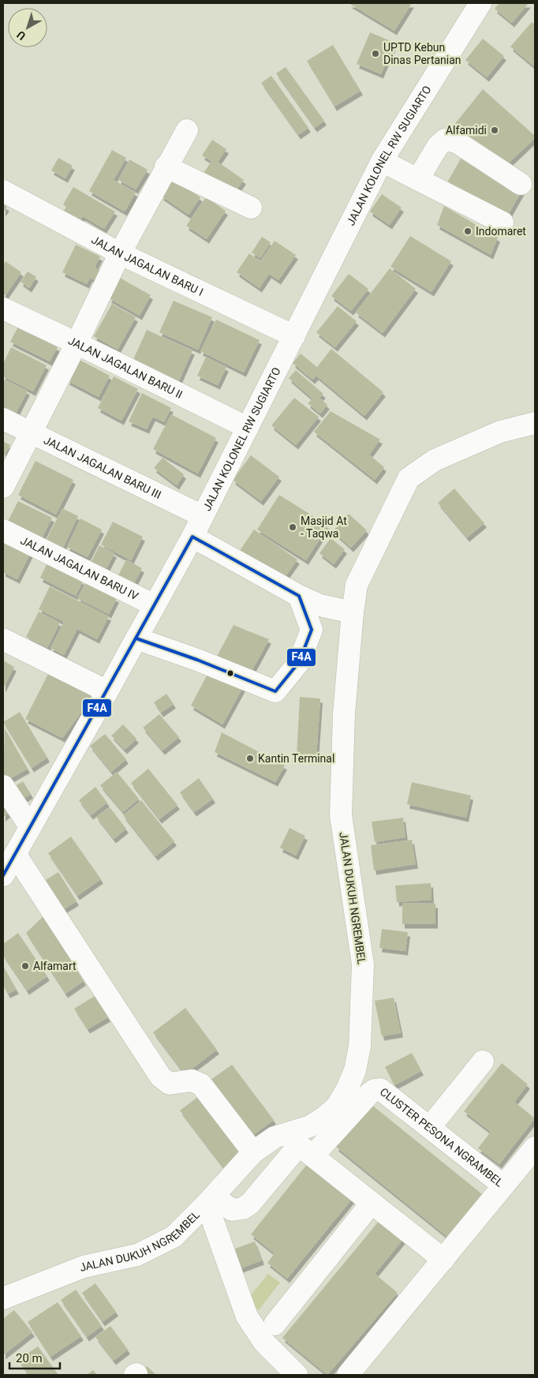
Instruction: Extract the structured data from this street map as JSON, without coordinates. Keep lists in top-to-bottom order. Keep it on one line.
{"streets":{"street":["JALAN KOLONEL RW SUGIARTO","JALAN JAGALAN BARU I","JALAN JAGALAN BARU II","JALAN JAGALAN BARU III","JALAN JAGALAN BARU IV","JALAN DUKUH NGREMBEL","CLUSTER PESONA NGRAMBEL"]},"crossings":[["JALAN KOLONEL RW SUGIARTO","JALAN JAGALAN BARU I"],["JALAN KOLONEL RW SUGIARTO","JALAN JAGALAN BARU II"],["JALAN KOLONEL RW SUGIARTO","JALAN JAGALAN BARU III"],["JALAN KOLONEL RW SUGIARTO","JALAN JAGALAN BARU IV"]],"places":["UPTD Kebun Dinas Pertanian","Alfamidi","Indomaret","Masjid At - Taqwa","Kantin Terminal","Alfamart"],"lines":["transit line F4A"],"scale_bar":"20 m","north":"bottom left"}
